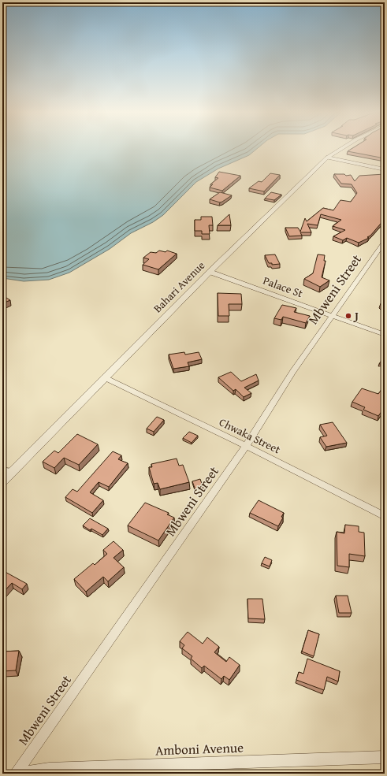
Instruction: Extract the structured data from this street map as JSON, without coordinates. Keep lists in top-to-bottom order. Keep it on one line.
{"streets":{"street":["Bahari Avenue","Palace St","Mbweni Street","Chwaka Street","Amboni Avenue"]},"crossings":[["Bahari Avenue","Palace St"],["Bahari Avenue","Chwaka Street"],["Palace St","Mbweni Street"],["Mbweni Street","Chwaka Street"],["Mbweni Street","Amboni Avenue"]],"places":["J"]}
